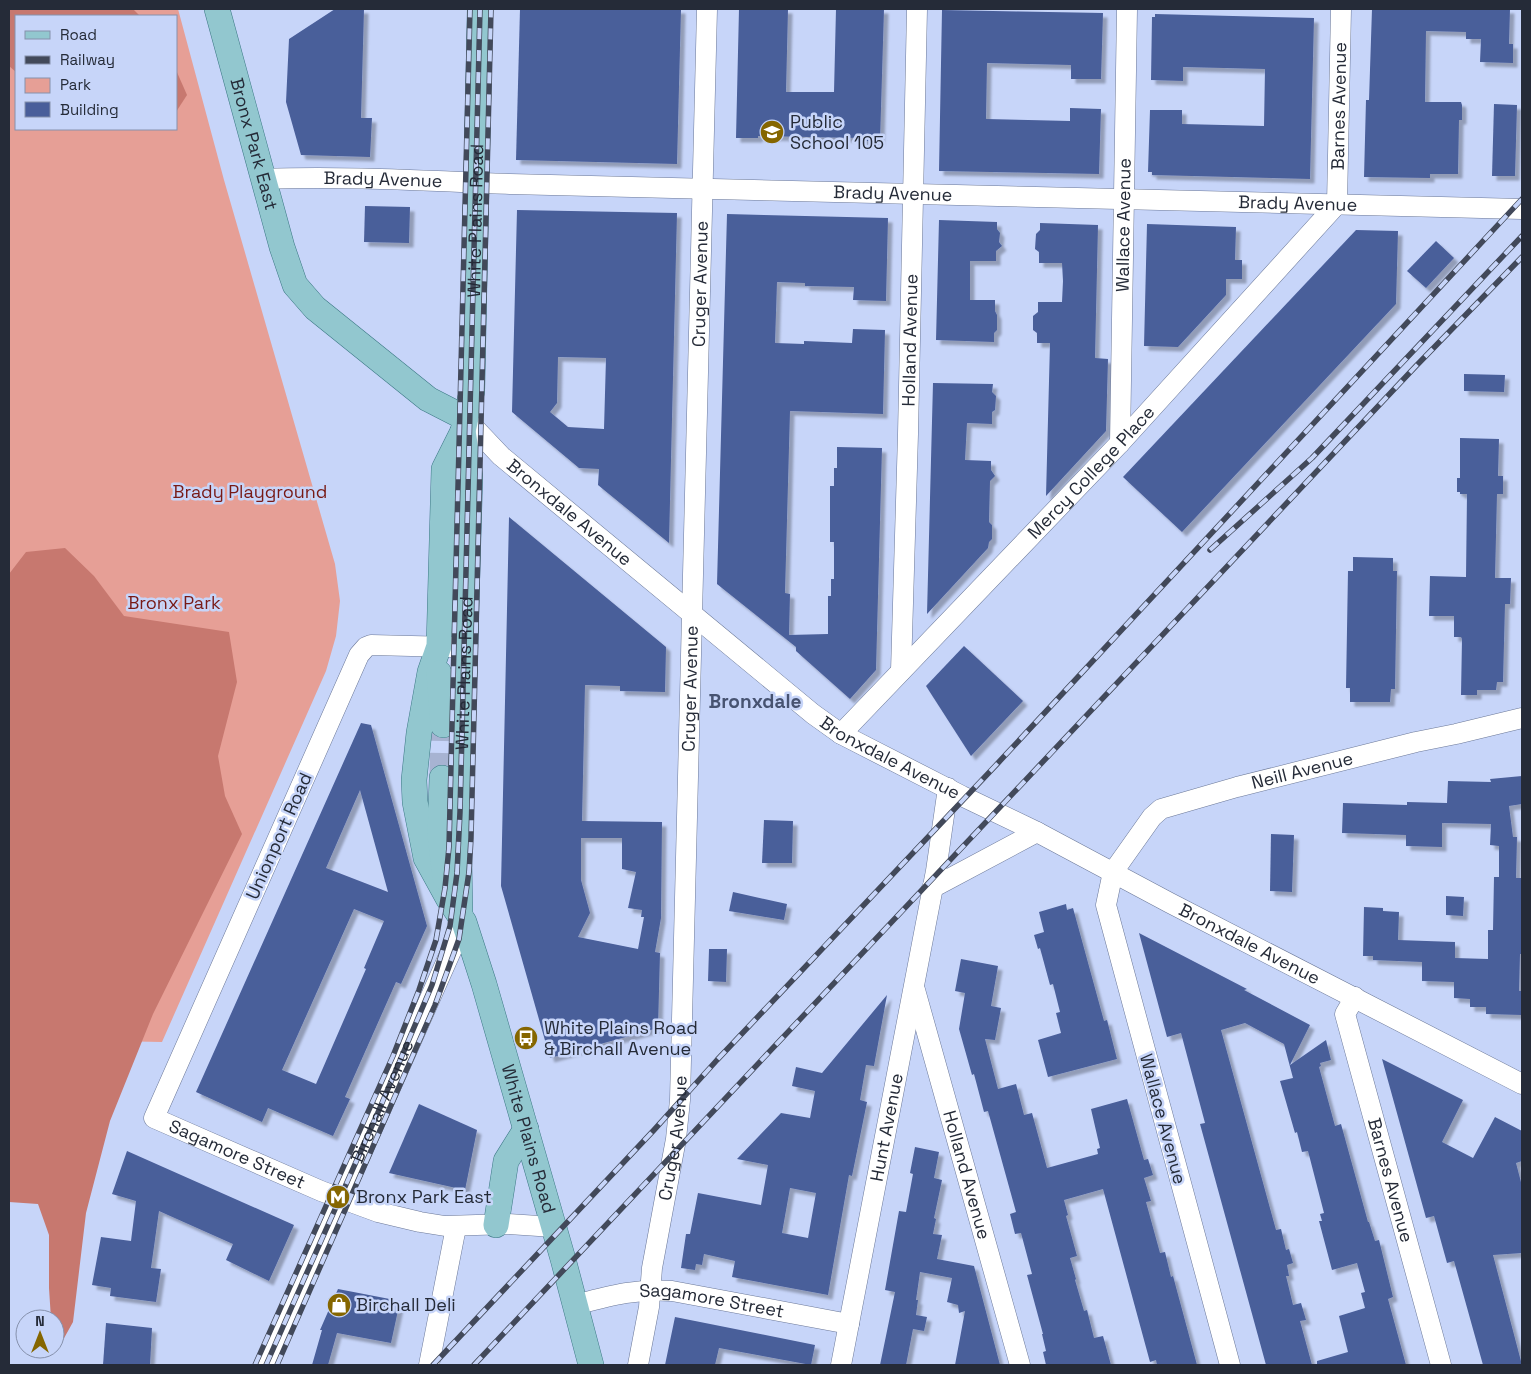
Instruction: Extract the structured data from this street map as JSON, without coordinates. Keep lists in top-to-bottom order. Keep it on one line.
{"streets":{"main road":["Bronx Park East","White Plains Road","Bronxdale Avenue"],"street":["Barnes Avenue","Brady Avenue","Wallace Avenue","Cruger Avenue","Holland Avenue","Mercy College Place","Neill Avenue","Unionport Road","Birchall Avenue","Hunt Avenue","Sagamore Street"]},"crossings":[["Barnes Avenue","Brady Avenue"],["Barnes Avenue","Mercy College Place"],["Barnes Avenue","Bronxdale Avenue"],["Bronx Park East","Brady Avenue"],["Bronx Park East","Bronxdale Avenue"],["Brady Avenue","White Plains Road"],["Brady Avenue","Wallace Avenue"],["Brady Avenue","Cruger Avenue"],["Brady Avenue","Holland Avenue"],["Brady Avenue","Mercy College Place"],["White Plains Road","Bronxdale Avenue"],["White Plains Road","Unionport Road"],["White Plains Road","Birchall Avenue"],["White Plains Road","Sagamore Street"],["Wallace Avenue","Mercy College Place"],["Wallace Avenue","Bronxdale Avenue"],["Wallace Avenue","Neill Avenue"],["Cruger Avenue","Bronxdale Avenue"],["Cruger Avenue","Sagamore Street"],["Holland Avenue","Mercy College Place"],["Holland Avenue","Hunt Avenue"],["Mercy College Place","Bronxdale Avenue"],["Bronxdale Avenue","Neill Avenue"],["Bronxdale Avenue","Hunt Avenue"],["Unionport Road","Sagamore Street"],["Birchall Avenue","Sagamore Street"],["Hunt Avenue","Sagamore Street"]],"districts":["Bronxdale"],"parks":["Brady Playground","Bronx Park"],"places":{"school or university":["Public School 105"],"bus stop":["White Plains Road & Birchall Avenue"],"metro station":["Bronx Park East"],"shop":["Birchall Deli"]},"legend":["Road","Railway","Park","Building"],"north":"top"}
